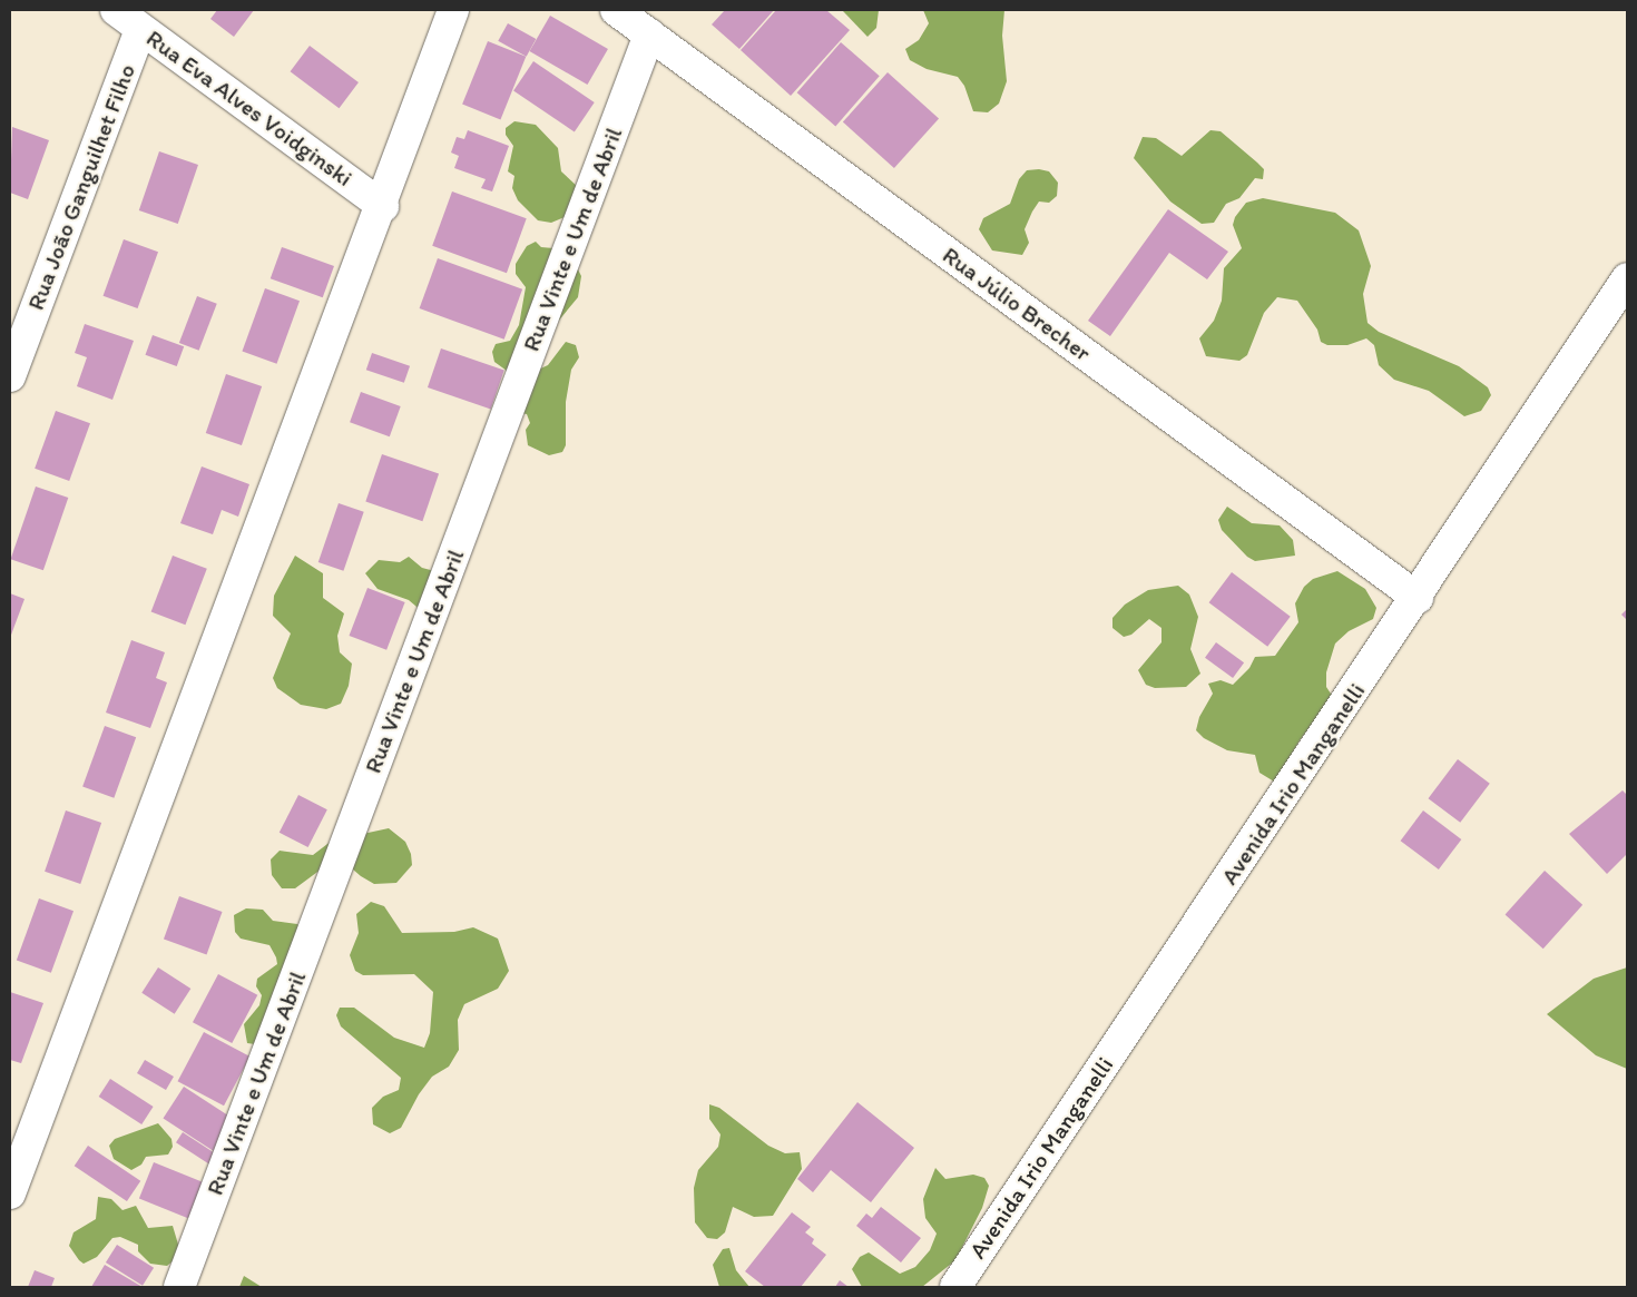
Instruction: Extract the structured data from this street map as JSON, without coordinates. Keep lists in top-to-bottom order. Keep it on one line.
{"streets":{"street":["Rua Eva Alves Voidginski","Rua João Ganguilhet Filho","Rua Vinte e Um de Abril","Rua Júlio Brecher","Avenida Irio Manganelli"]},"crossings":[["Rua Eva Alves Voidginski","Rua João Ganguilhet Filho"],["Rua Vinte e Um de Abril","Rua Júlio Brecher"],["Rua Júlio Brecher","Avenida Irio Manganelli"]]}
